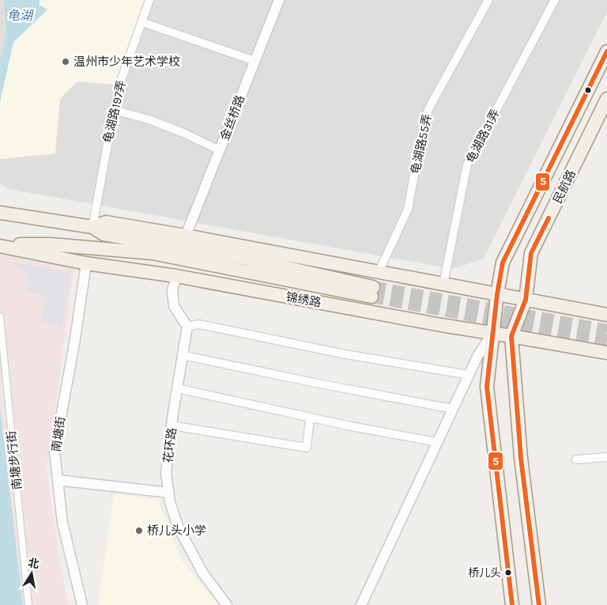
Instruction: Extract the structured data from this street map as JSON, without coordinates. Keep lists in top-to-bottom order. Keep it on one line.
{"streets":{"main road":["民航路","锦绣路"],"street":["龟湖路197弄","金丝桥路","龟湖路31弄","龟湖路55弄","南塘街","花环路","南塘步行街"]},"crossings":[["龟湖路197弄","锦绣路"],["金丝桥路","锦绣路"],["龟湖路31弄","锦绣路"],["龟湖路55弄","锦绣路"],["民航路","锦绣路"],["锦绣路","南塘街"]],"water":["龟湖"],"places":["温州市少年艺术学校","桥儿头小学","桥儿头"],"lines":["transit line 5"],"north":"top"}
